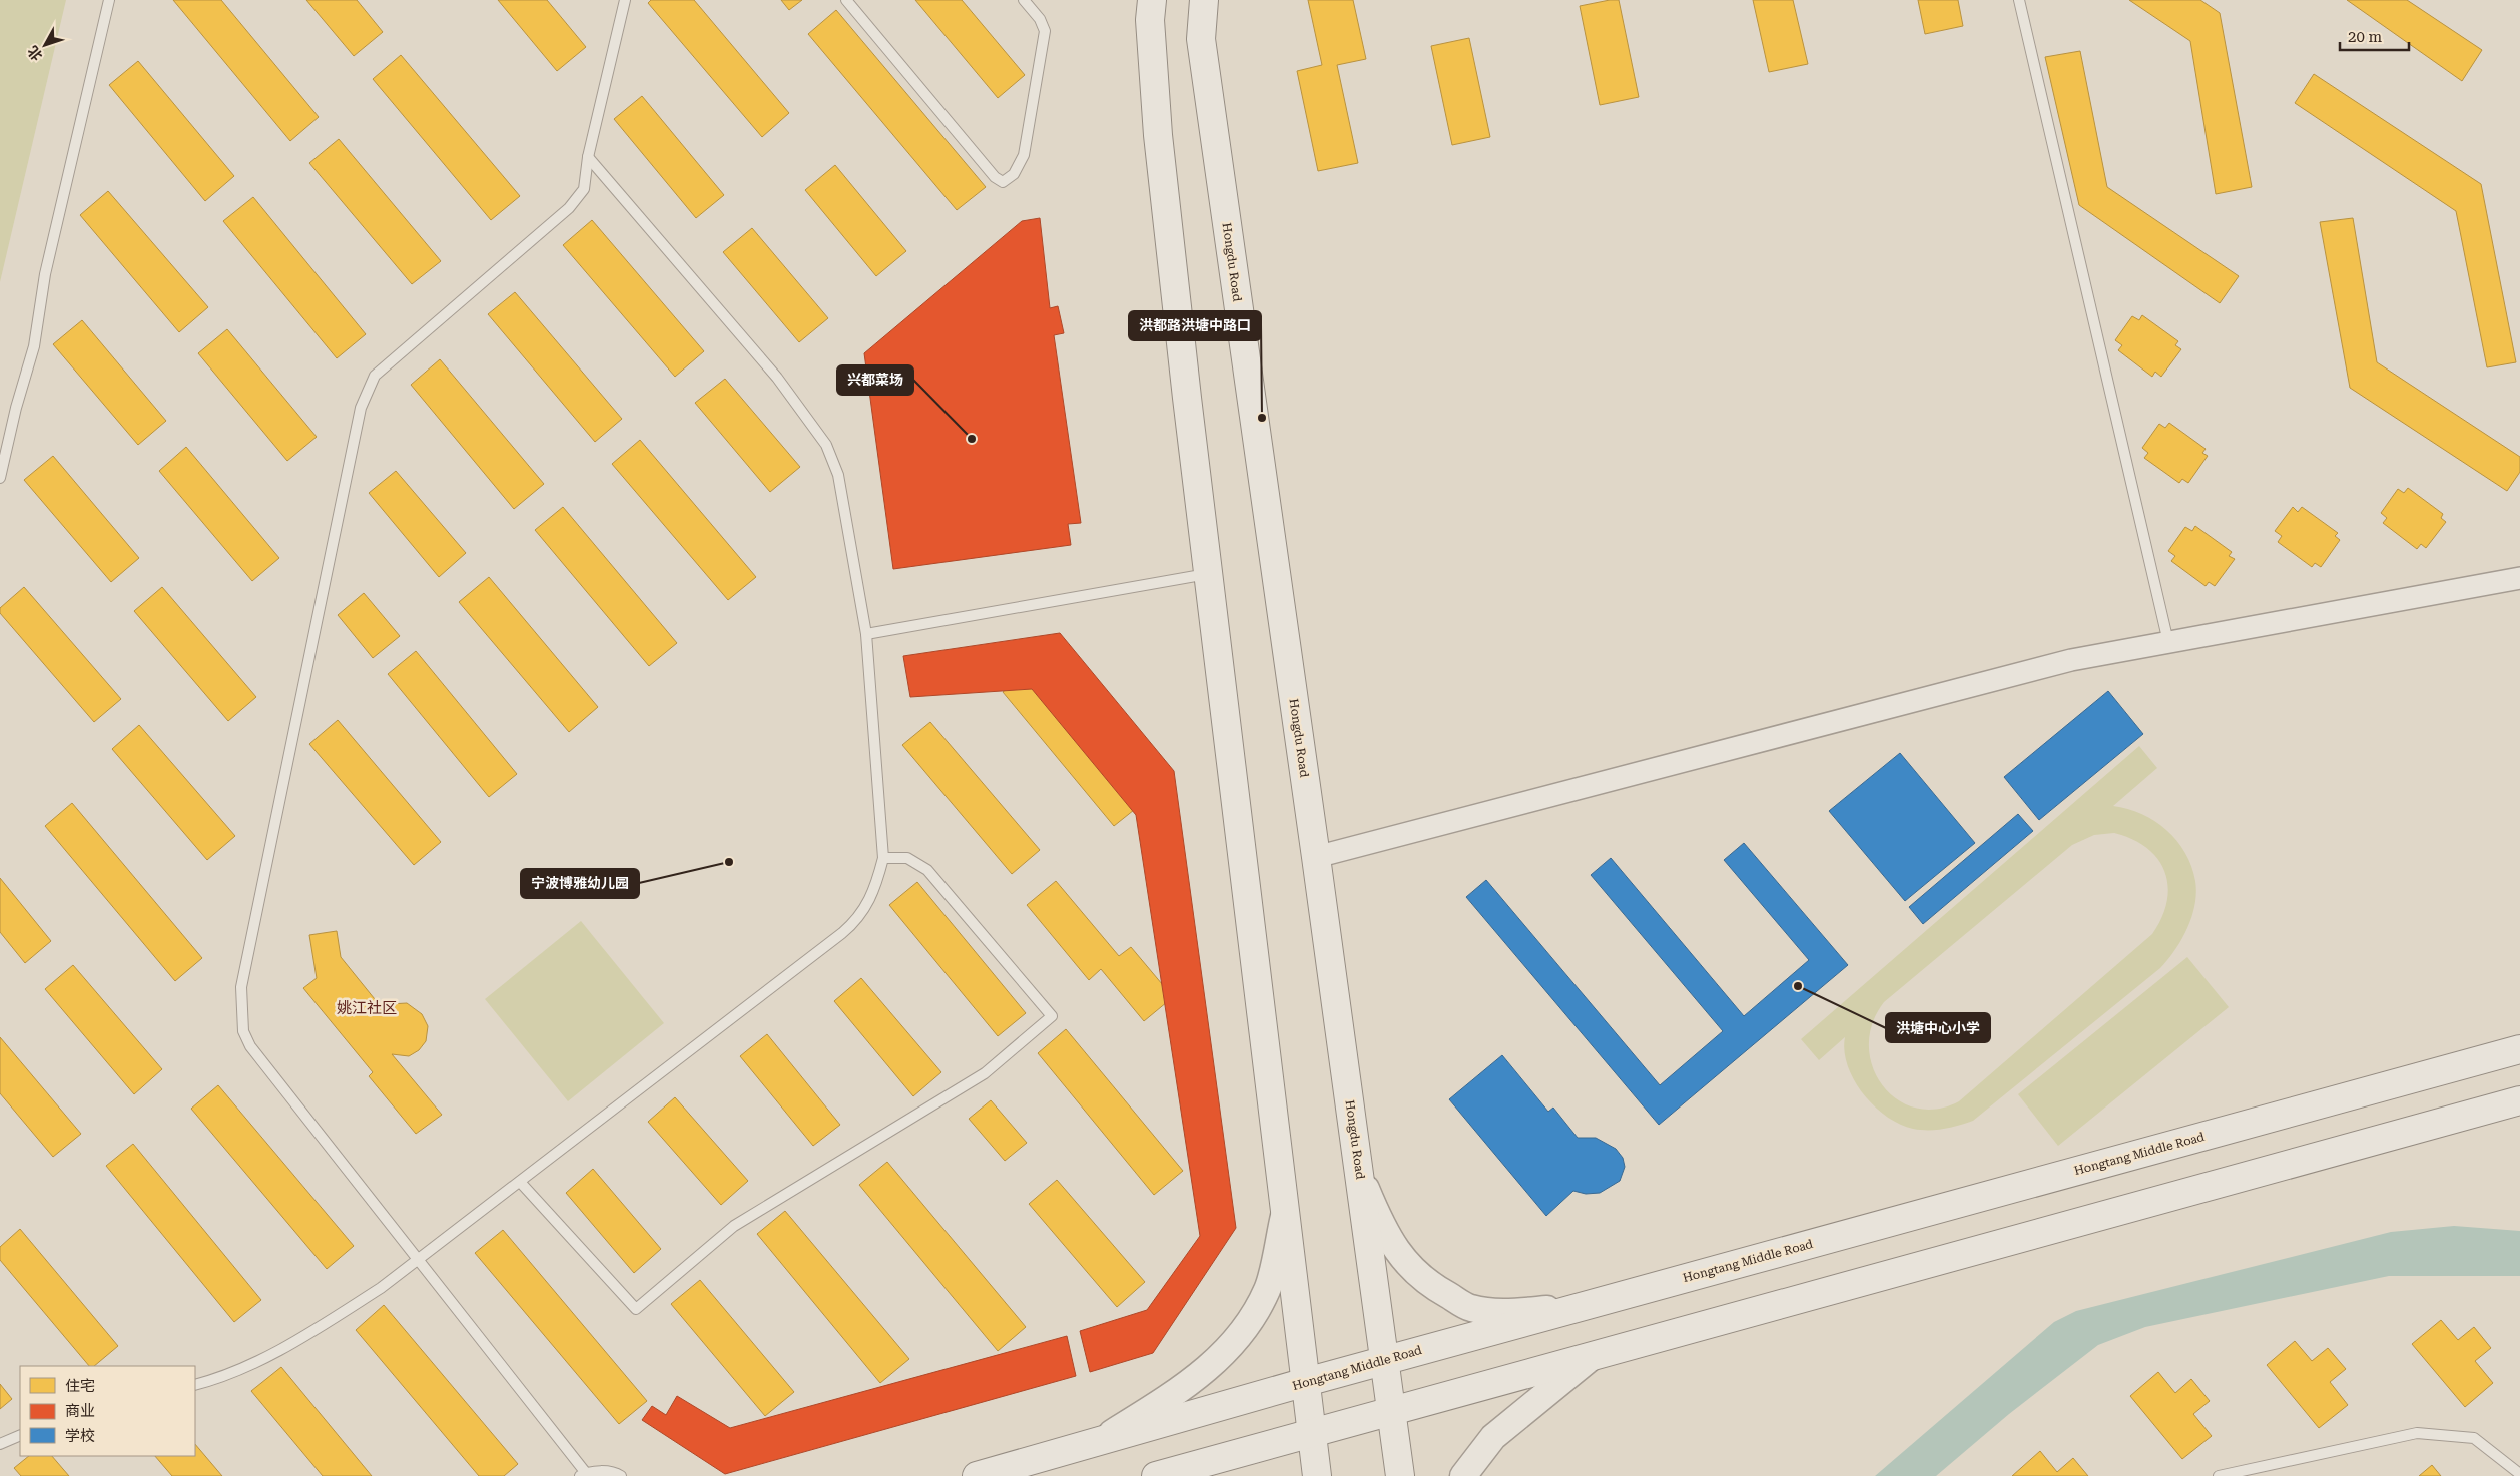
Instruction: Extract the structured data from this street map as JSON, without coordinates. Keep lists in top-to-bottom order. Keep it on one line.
{"streets":{"main road":["Hongdu Road","Hongtang Middle Road"]},"crossings":[["Hongdu Road","Hongtang Middle Road"]],"districts":["姚江社区"],"places":["洪都路洪塘中路口","兴都菜场","宁波博雅幼儿园","洪塘中心小学"],"legend":["住宅","商业","学校"],"scale_bar":"20 m","north":"bottom left"}
